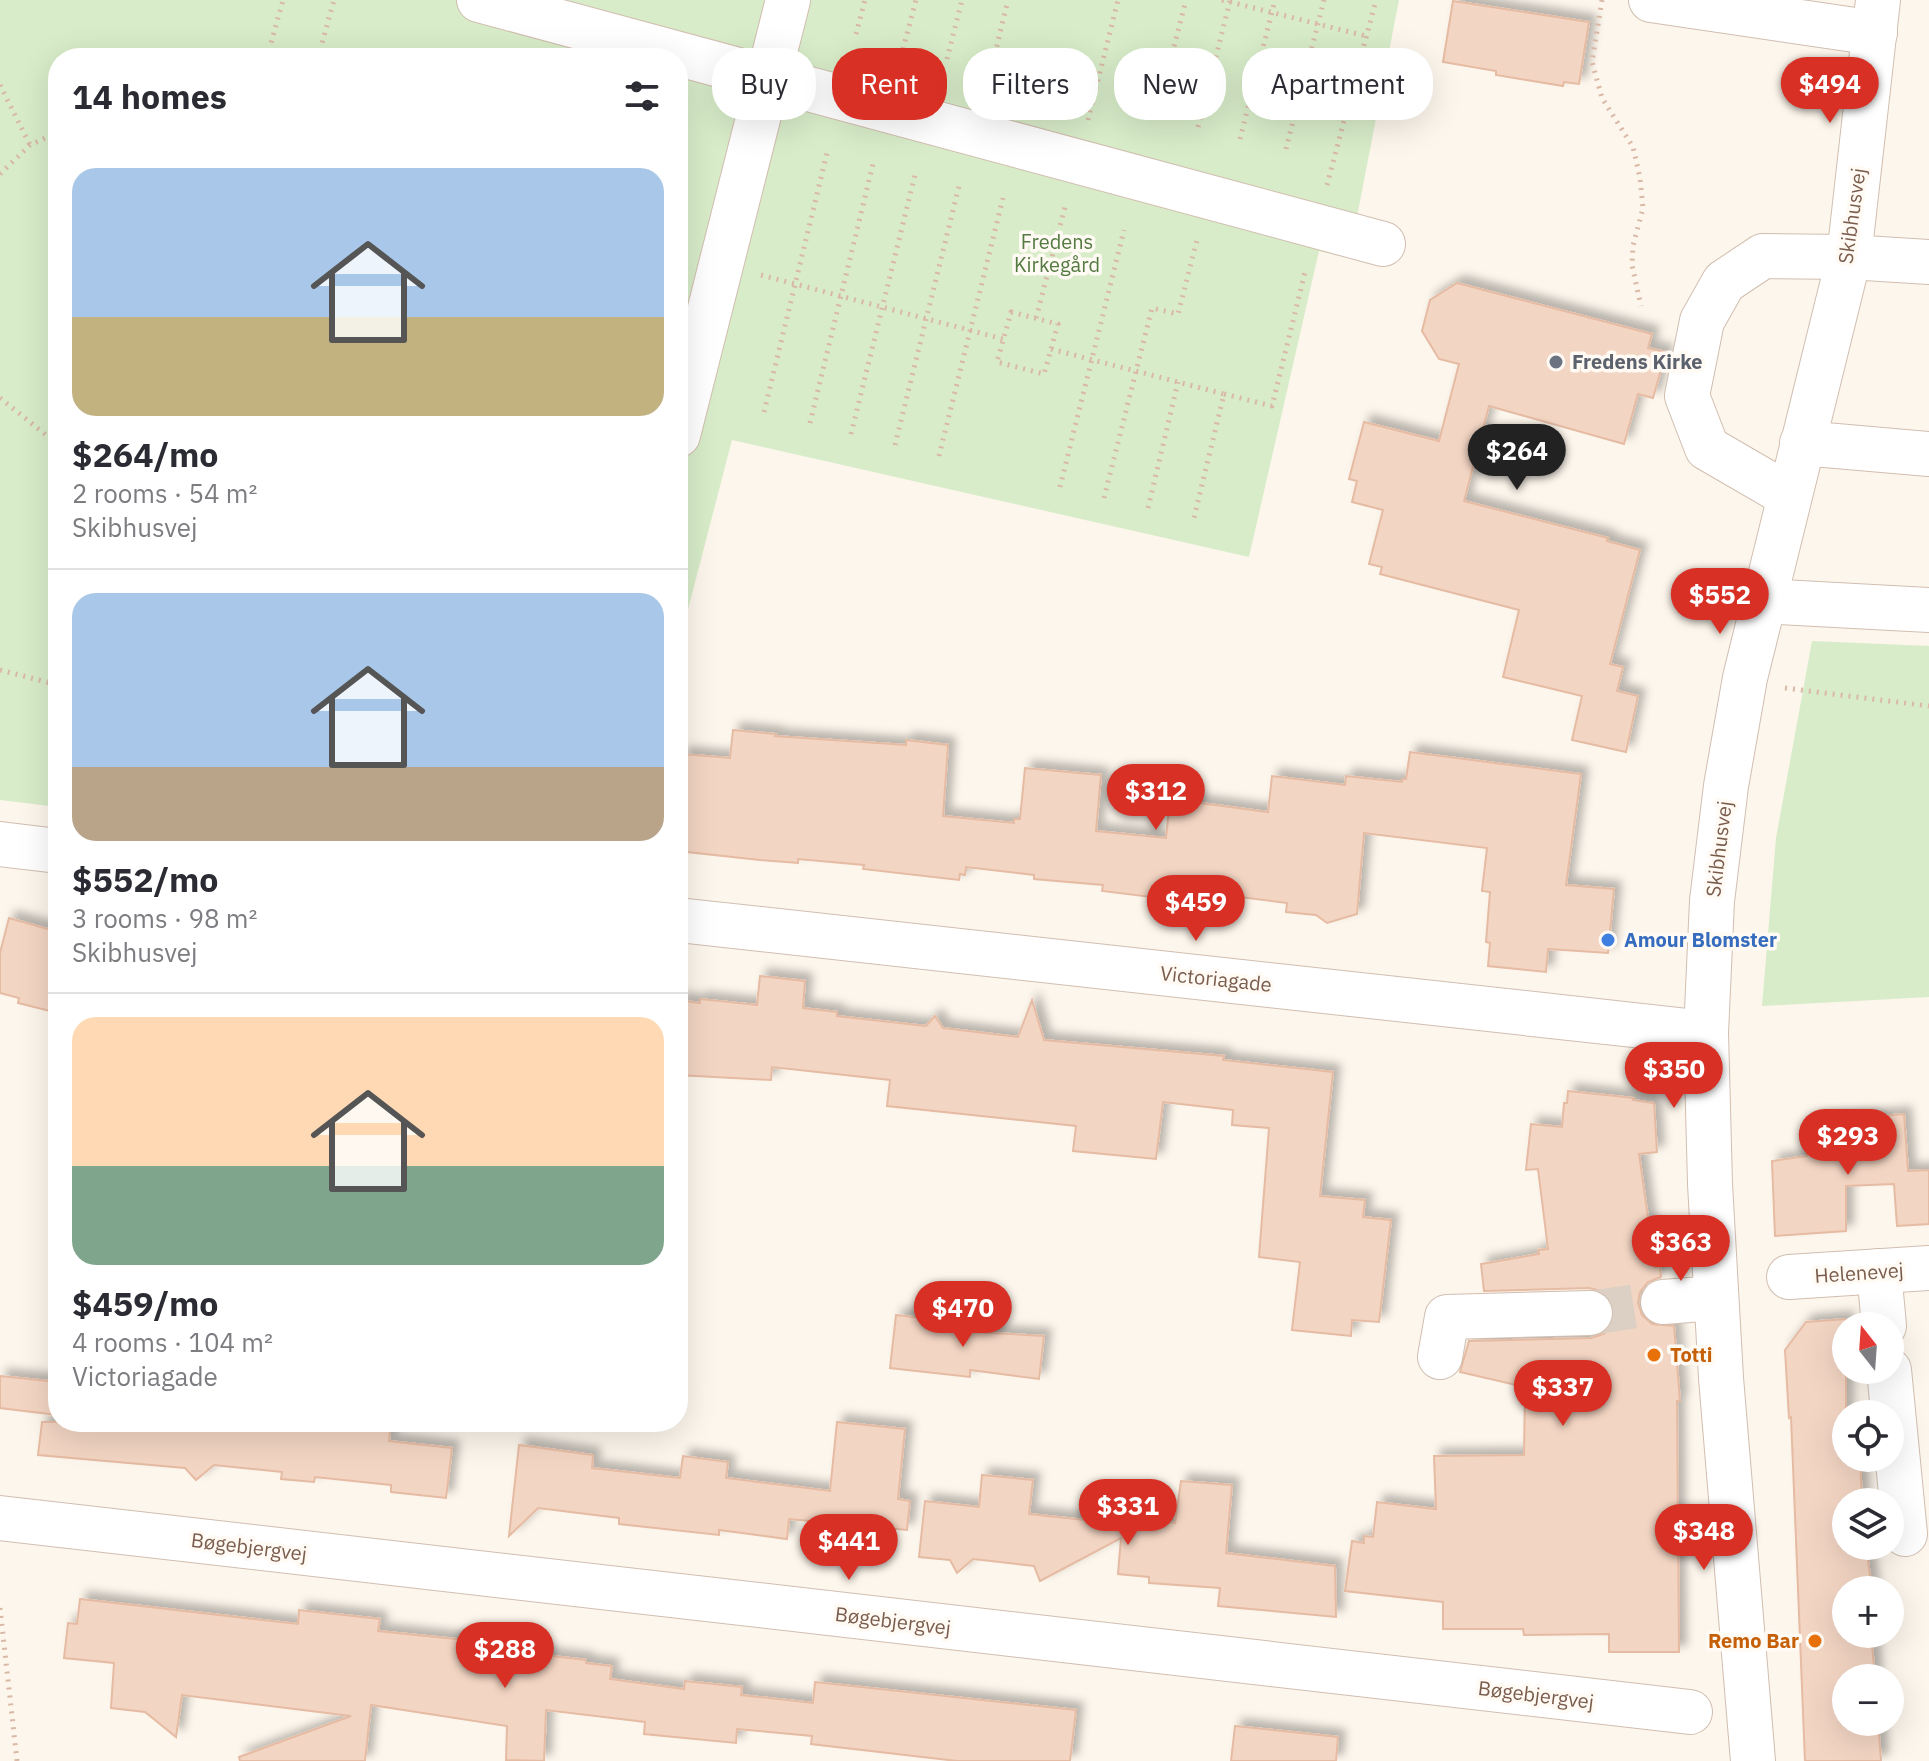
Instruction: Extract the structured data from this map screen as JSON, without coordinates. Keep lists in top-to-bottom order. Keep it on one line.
{"streets":{"street":["Skibhusvej","Victoriagade","Helenevej","Bøgebjergvej"]},"crossings":[["Skibhusvej","Victoriagade"]],"parks":["Fredens Kirkegård"],"places":["Fredens Kirke","Amour Blomster","Totti","Remo Bar"],"north":"top","page":{"chip":["Buy","Rent","Filters","New","Apartment"],"heading":"14 homes","price":["$494","$264","$552","$312","$459","$350","$293","$363","$470","$337","$331","$348","$441","$288"],"list":[{"name":"$264/mo","note":"2 rooms · 54 m² · Skibhusvej"},{"name":"$552/mo","note":"3 rooms · 98 m² · Skibhusvej"},{"name":"$459/mo","note":"4 rooms · 104 m² · Victoriagade"}],"map_buttons":["+","−"]}}
